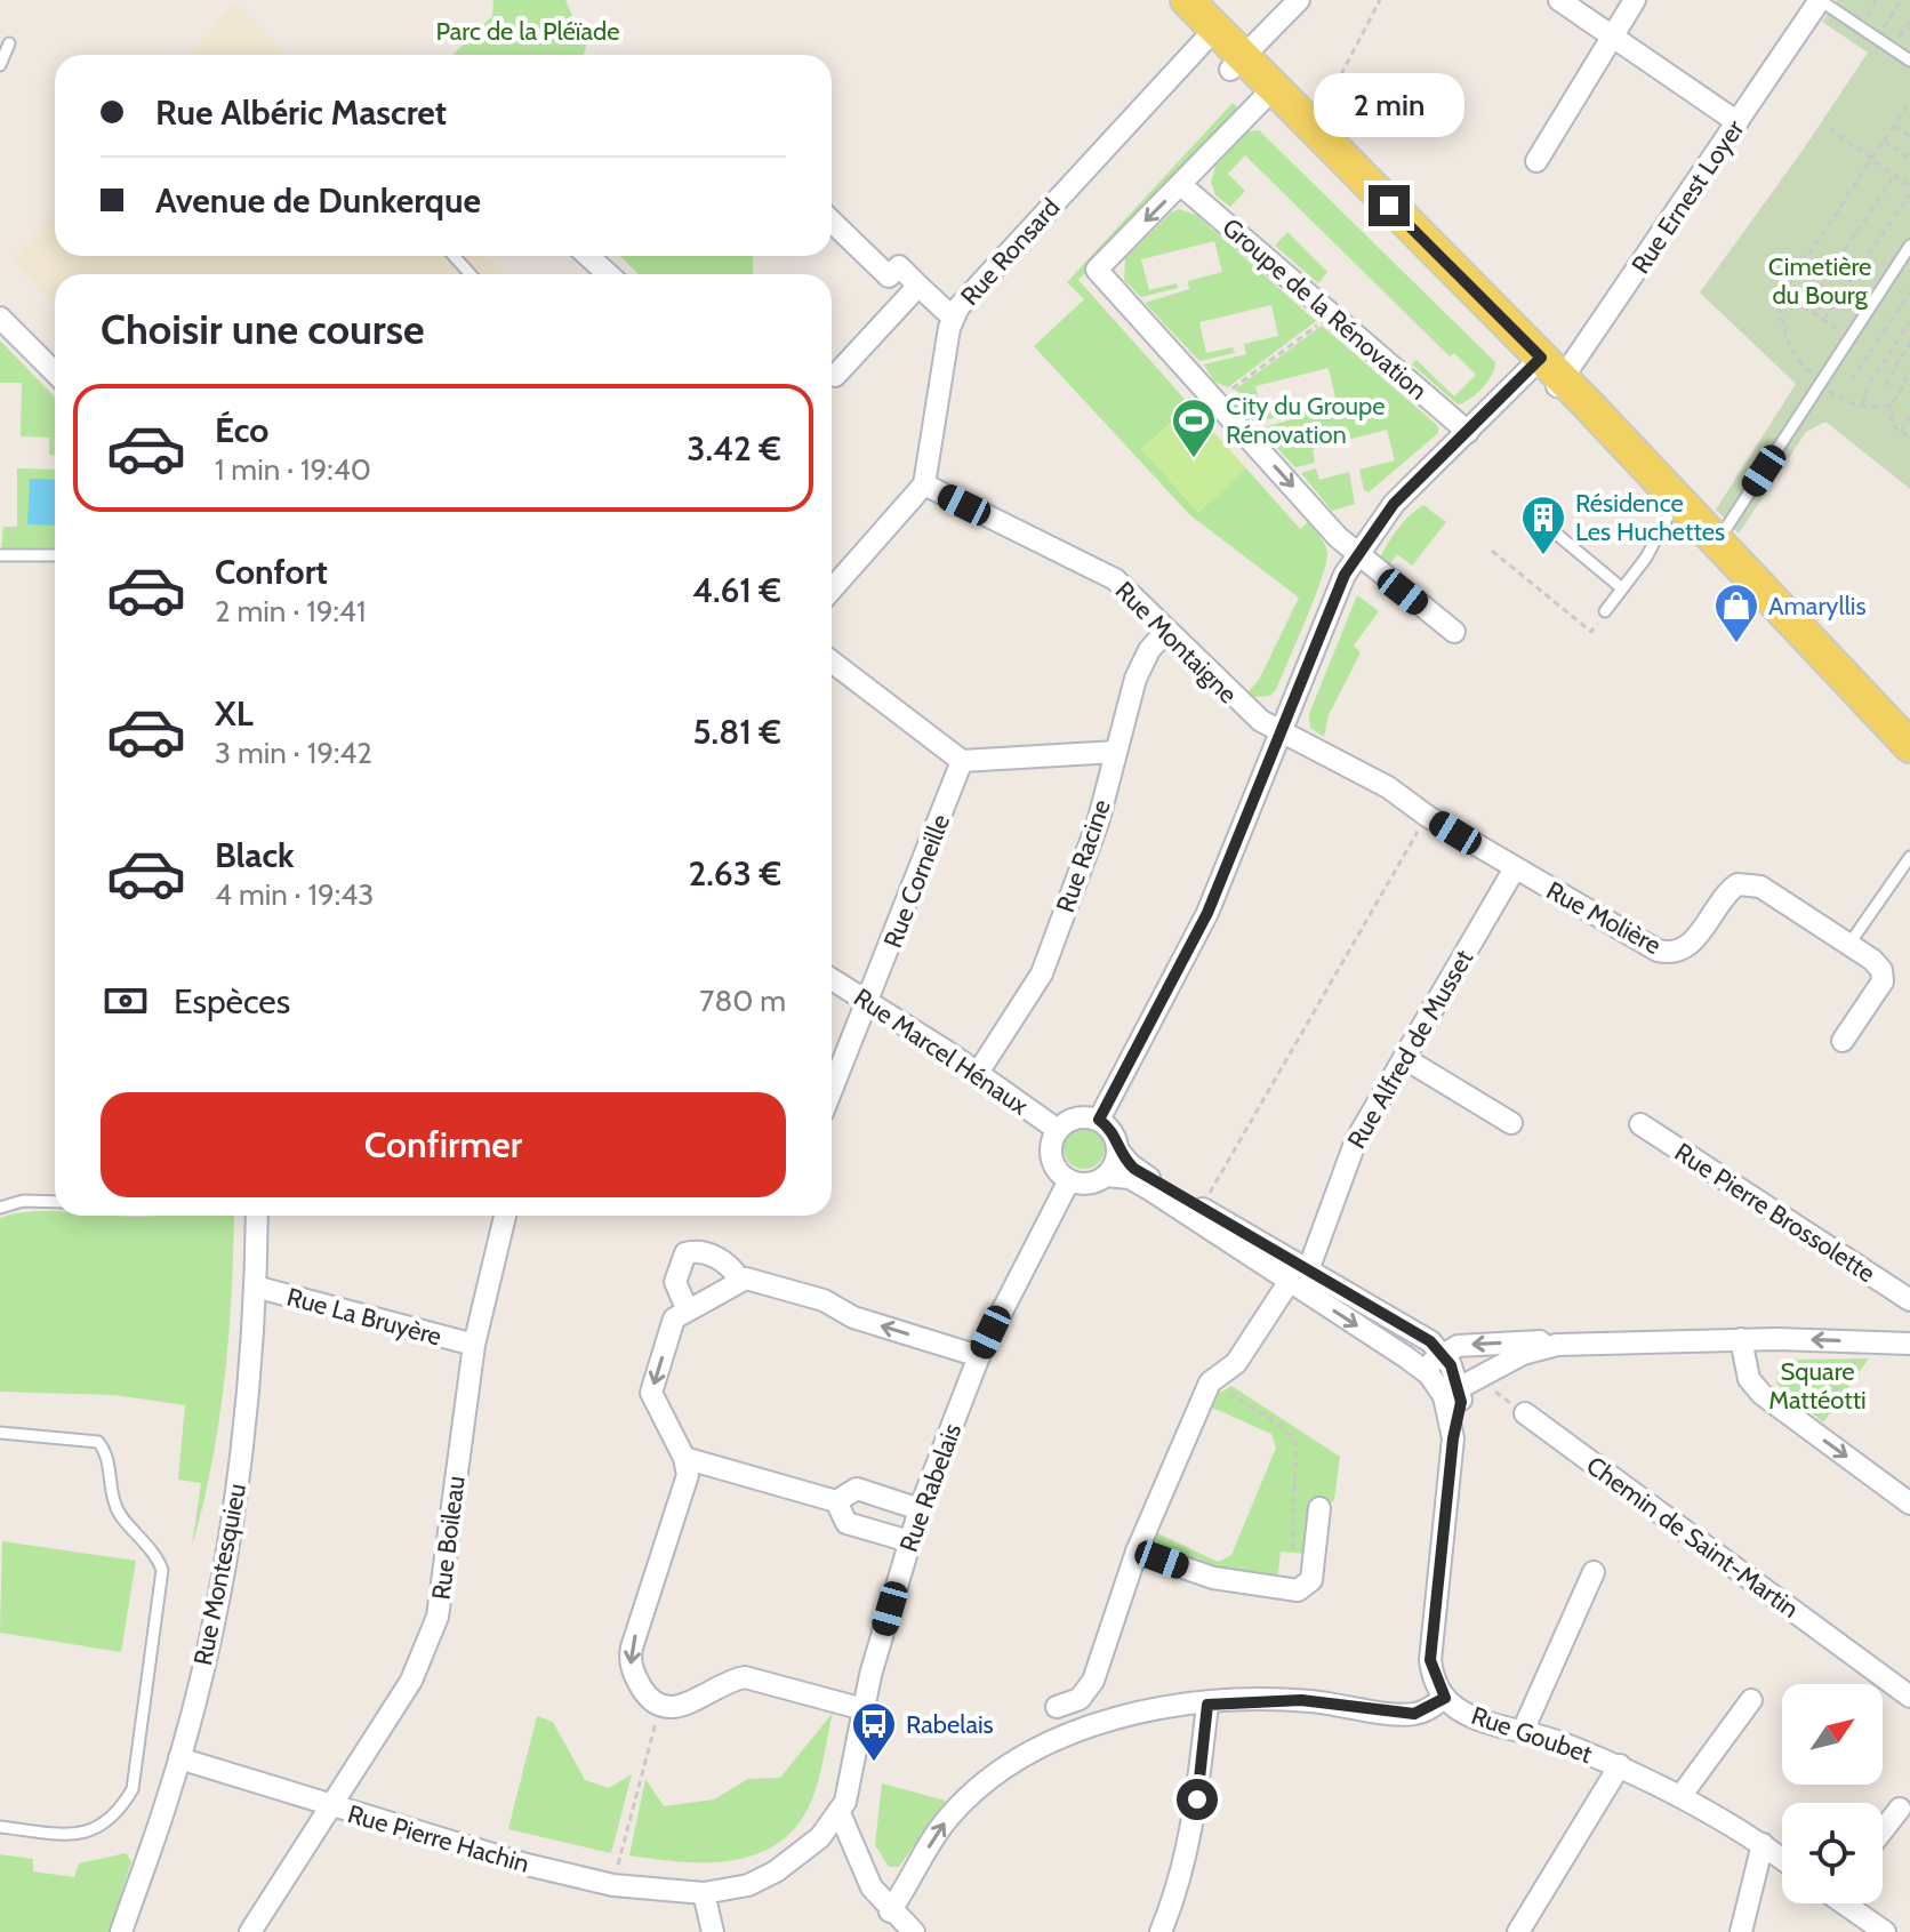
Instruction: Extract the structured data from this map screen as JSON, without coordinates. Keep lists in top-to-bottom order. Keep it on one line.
{"streets":{"street":["Rue Ernest Loyer","Rue Ronsard","Groupe de la Rénovation","Rue Montaigne","Rue Racine","Rue Corneille","Rue Molière","Rue Alfred de Musset","Rue Marcel Hénaux","Rue Pierre Brossolette","Rue La Bruyère","Rue Rabelais","Chemin de Saint-Martin","Rue Boileau","Rue Montesquieu","Rue Goubet","Rue Pierre Hachin"]},"crossings":[["Rue Ronsard","Rue Montaigne"],["Rue Montaigne","Rue Racine"],["Rue Montaigne","Rue Molière"],["Rue Racine","Rue Marcel Hénaux"],["Rue Corneille","Rue Marcel Hénaux"],["Rue Molière","Rue Alfred de Musset"],["Rue Marcel Hénaux","Rue Rabelais"],["Rue La Bruyère","Rue Boileau"],["Rue La Bruyère","Rue Montesquieu"],["Rue Rabelais","Rue Pierre Hachin"],["Rue Boileau","Rue Pierre Hachin"],["Rue Montesquieu","Rue Pierre Hachin"]],"one_way":["Rue Goubet"],"parks":["Parc de la Pléïade","Cimetière du Bourg","Square Mattéotti"],"places":{"sports":["City du Groupe Rénovation"],"building":["Résidence Les Huchettes"],"shop":["Amaryllis"],"bus stop":["Rabelais"]},"north":"top right","page":{"banner":["Rue Albéric Mascret","Avenue de Dunkerque"],"bubble":"2 min","heading":"Choisir une course","list":[{"name":"Éco","note":"1 min · 19:40","value":"3.42 €"},{"name":"Confort","note":"2 min · 19:41","value":"4.61 €"},{"name":"XL","note":"3 min · 19:42","value":"5.81 €"},{"name":"Black","note":"4 min · 19:43","value":"2.63 €"}],"pay":["Espèces","780 m"],"buttons":"Confirmer"}}
